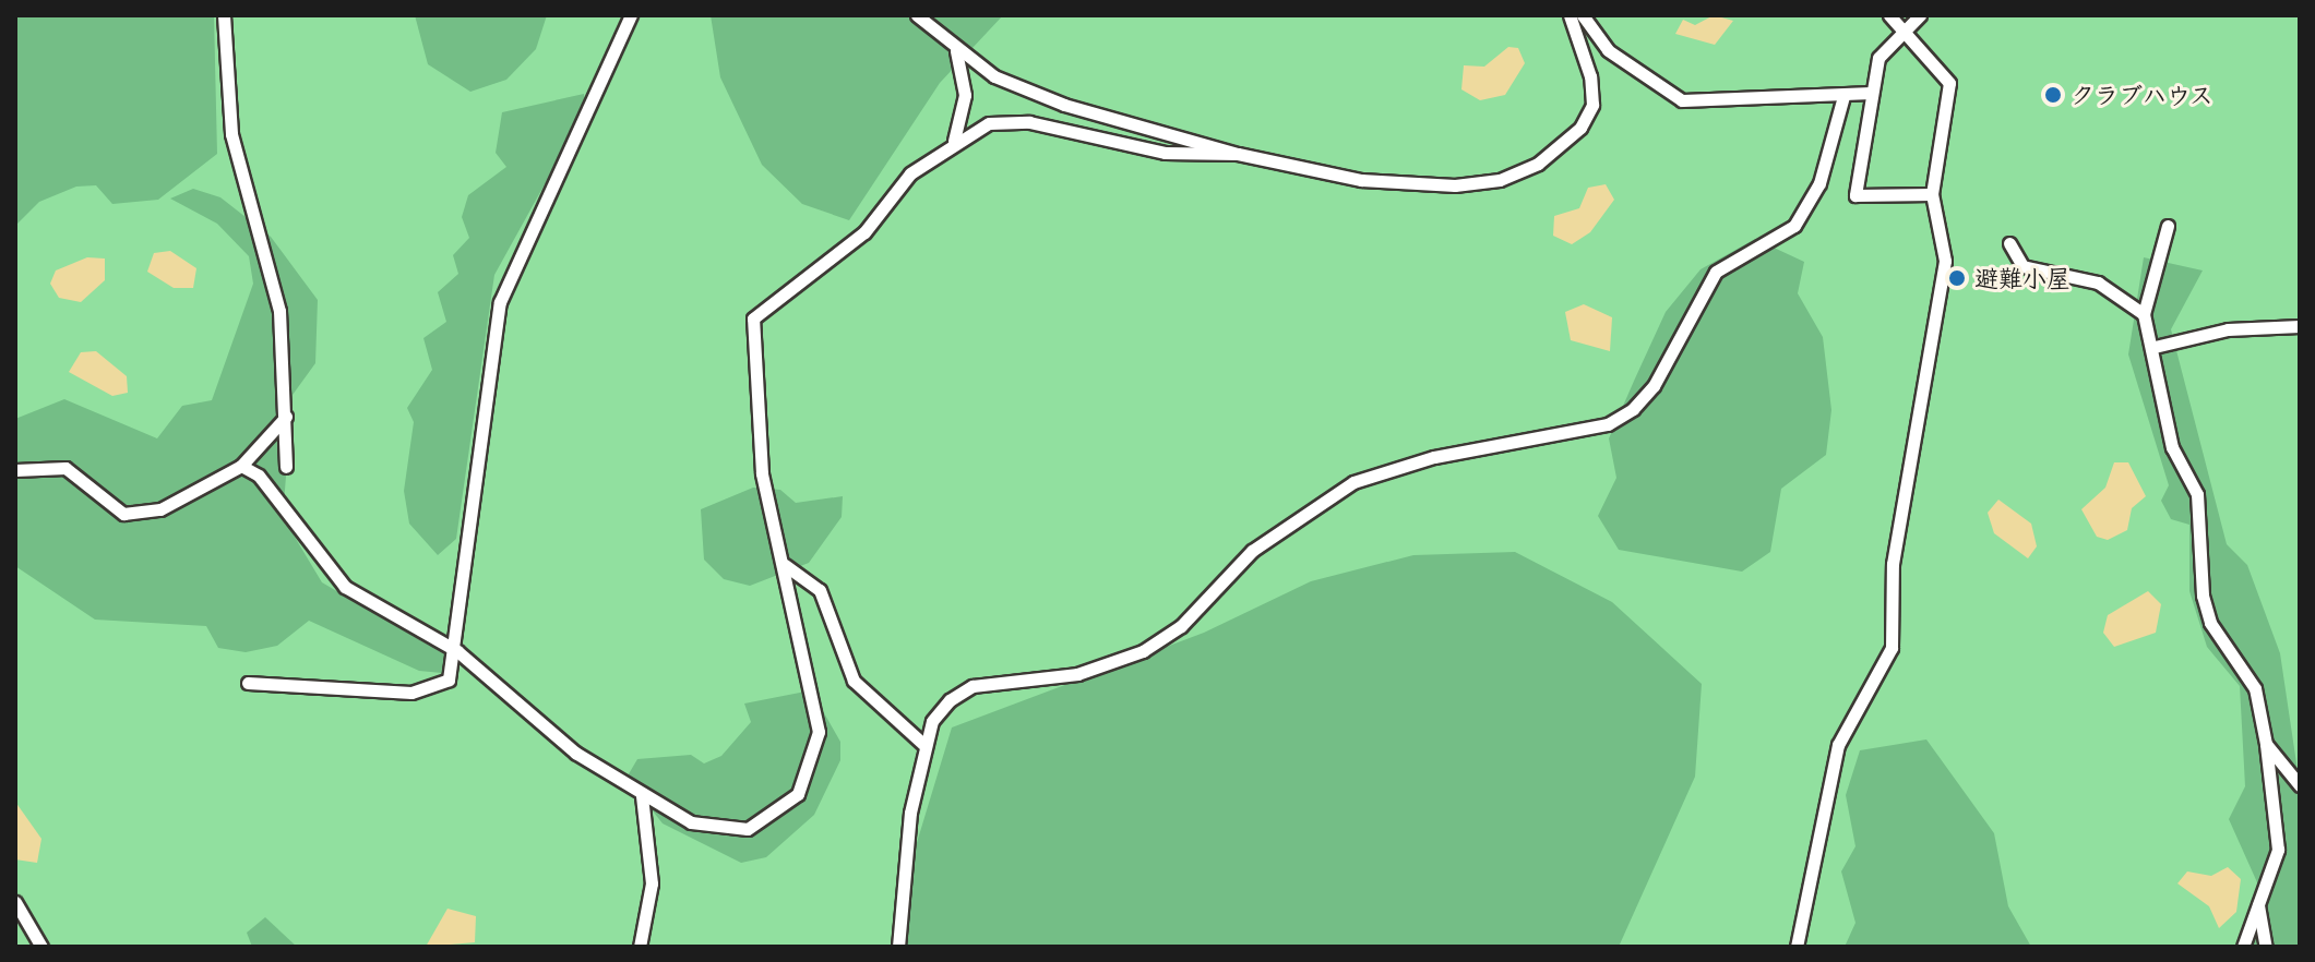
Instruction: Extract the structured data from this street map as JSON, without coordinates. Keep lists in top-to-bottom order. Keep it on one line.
{"places":["クラブハウス","避難小屋"]}
